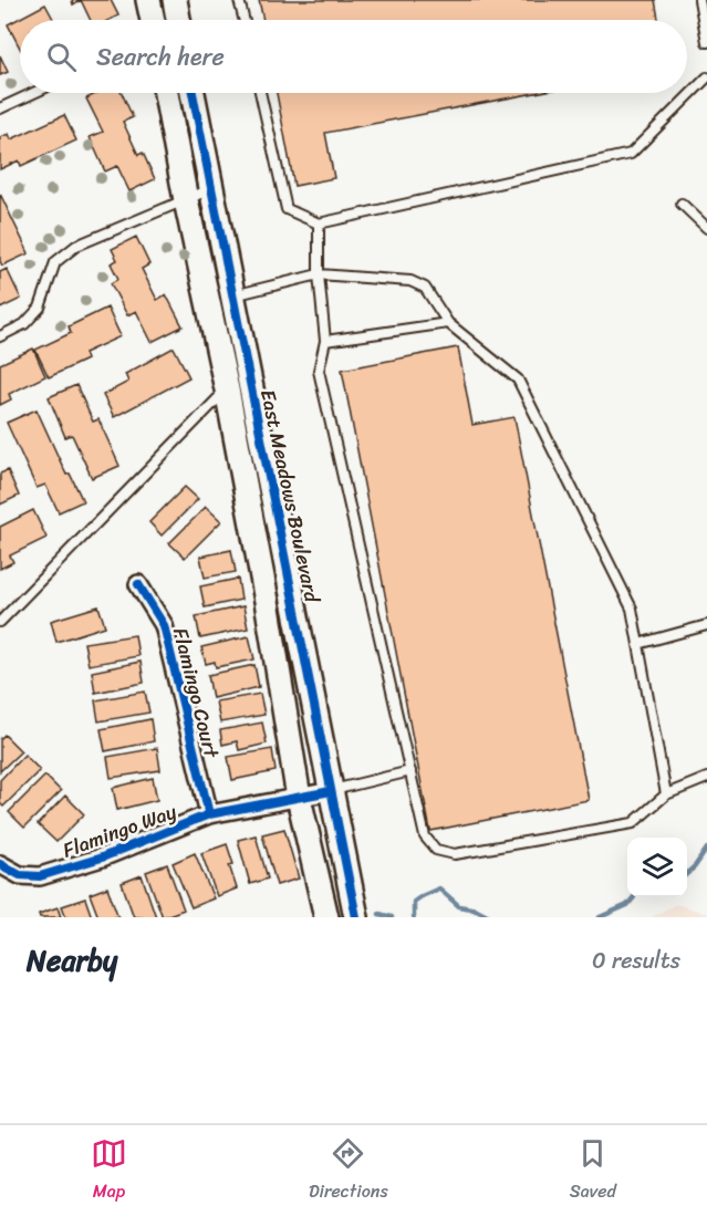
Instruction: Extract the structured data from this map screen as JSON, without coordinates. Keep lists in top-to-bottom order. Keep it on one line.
{"streets":{"street":["East Meadows Boulevard","Flamingo Court","Flamingo Way"]},"crossings":[["East Meadows Boulevard","Flamingo Way"],["Flamingo Court","Flamingo Way"]],"page":{"search":"Search here","heading":["Nearby","0 results"],"nav":["Map","Directions","Saved"]}}
